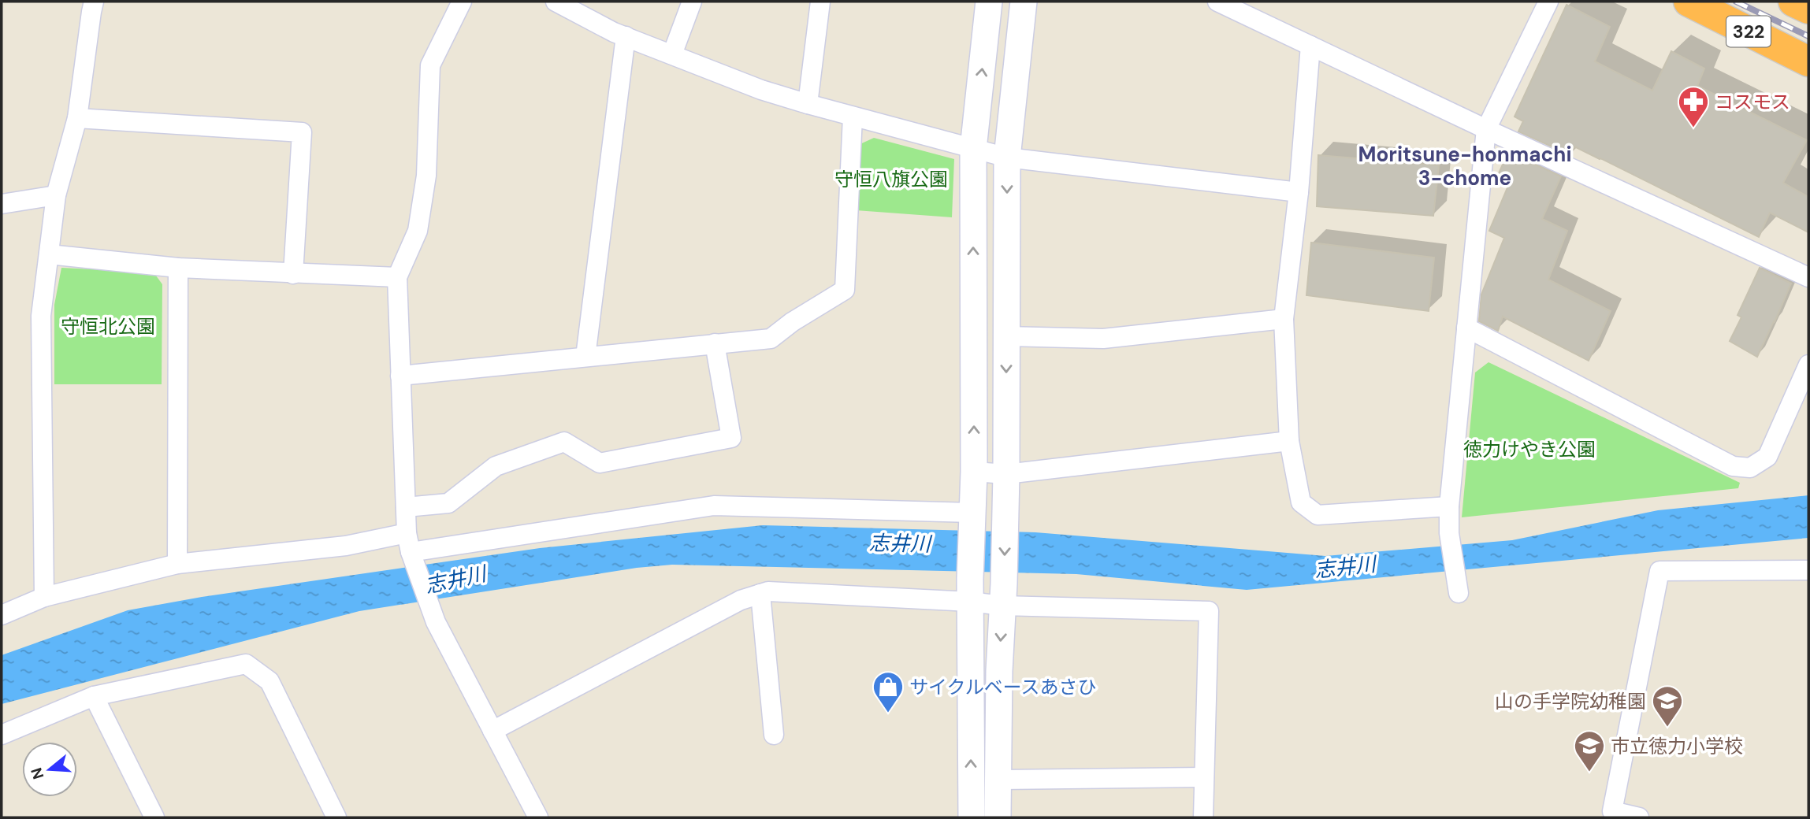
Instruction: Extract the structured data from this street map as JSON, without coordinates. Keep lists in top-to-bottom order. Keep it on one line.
{"streets":{"highway":["322"]},"districts":["Moritsune-honmachi 3-chome"],"water":["志井川"],"parks":["守恒八旗公園","守恒北公園","徳力けやき公園"],"places":{"pharmacy":["コスモス"],"shop":["サイクルベースあさひ"],"school or university":["山の手学院幼稚園","市立徳力小学校"]},"north":"left"}
